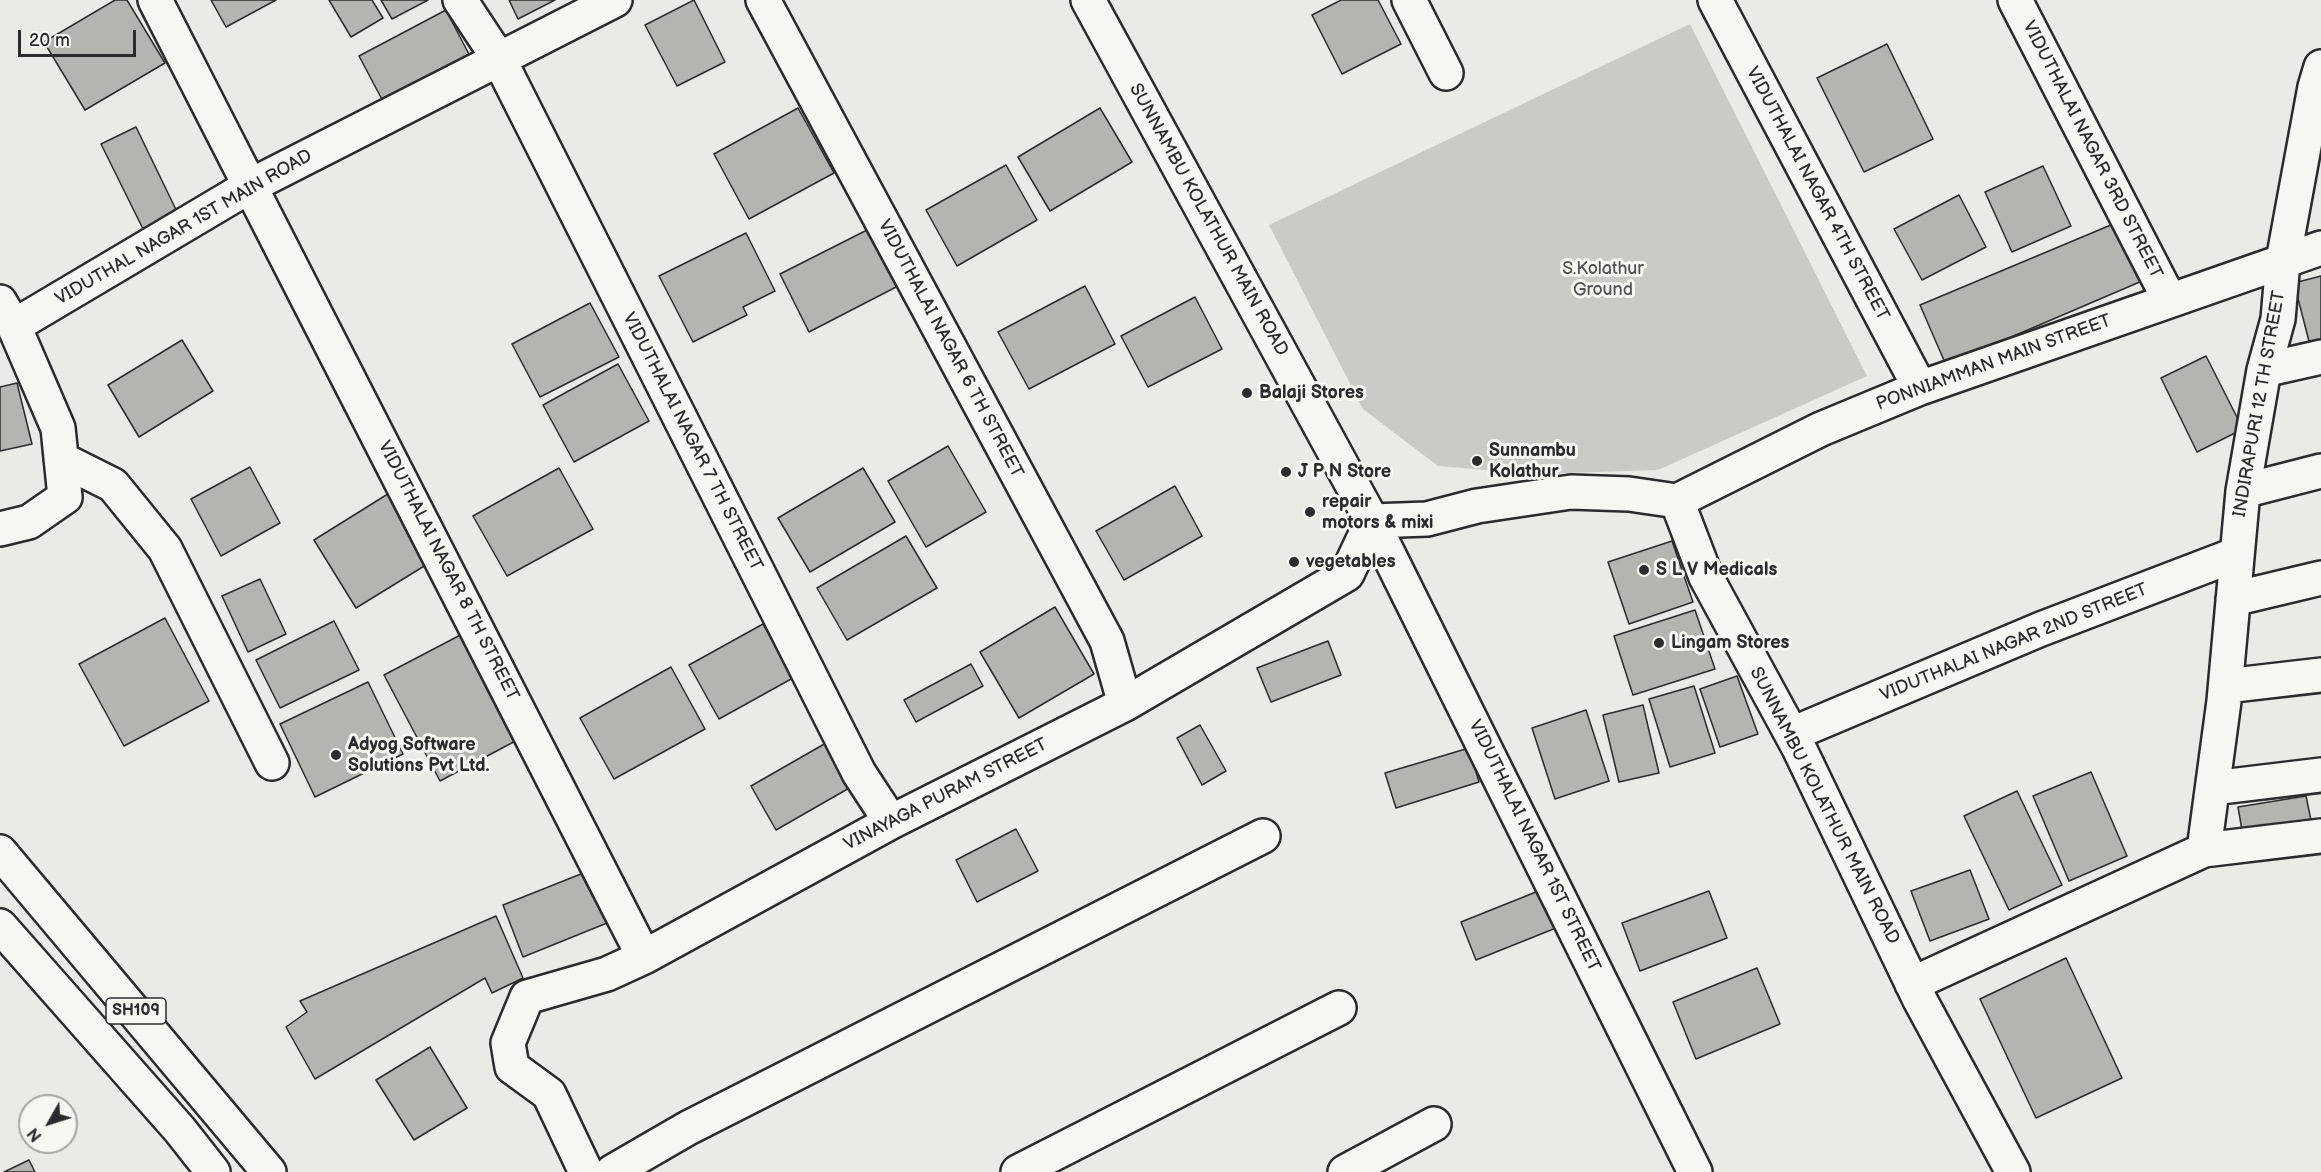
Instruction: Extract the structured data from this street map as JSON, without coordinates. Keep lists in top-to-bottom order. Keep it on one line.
{"streets":{"street":["VIDUTHALAI NAGAR 3RD STREET","VIDUTHALAI NAGAR 4TH STREET","SUNNAMBU KOLATHUR MAIN ROAD","VIDUTHAL NAGAR 1ST MAIN ROAD","VIDUTHALAI NAGAR 6 TH STREET","PONNIAMMAN MAIN STREET","INDIRAPURI 12 TH STREET","VIDUTHALAI NAGAR 7 TH STREET","VIDUTHALAI NAGAR 8 TH STREET","VIDUTHALAI NAGAR 2ND STREET","VINAYAGA PURAM STREET","VIDUTHALAI NAGAR 1ST STREET","SH109"]},"crossings":[["VIDUTHALAI NAGAR 3RD STREET","PONNIAMMAN MAIN STREET"],["VIDUTHALAI NAGAR 4TH STREET","PONNIAMMAN MAIN STREET"],["SUNNAMBU KOLATHUR MAIN ROAD","PONNIAMMAN MAIN STREET"],["SUNNAMBU KOLATHUR MAIN ROAD","VIDUTHALAI NAGAR 2ND STREET"],["SUNNAMBU KOLATHUR MAIN ROAD","VINAYAGA PURAM STREET"],["SUNNAMBU KOLATHUR MAIN ROAD","VIDUTHALAI NAGAR 1ST STREET"],["VIDUTHAL NAGAR 1ST MAIN ROAD","VIDUTHALAI NAGAR 7 TH STREET"],["VIDUTHAL NAGAR 1ST MAIN ROAD","VIDUTHALAI NAGAR 8 TH STREET"],["VIDUTHALAI NAGAR 6 TH STREET","VINAYAGA PURAM STREET"],["PONNIAMMAN MAIN STREET","INDIRAPURI 12 TH STREET"],["INDIRAPURI 12 TH STREET","VIDUTHALAI NAGAR 2ND STREET"],["VIDUTHALAI NAGAR 7 TH STREET","VINAYAGA PURAM STREET"],["VIDUTHALAI NAGAR 8 TH STREET","VINAYAGA PURAM STREET"],["VINAYAGA PURAM STREET","VIDUTHALAI NAGAR 1ST STREET"]],"parks":["S.Kolathur Ground"],"places":["Balaji Stores","Sunnambu Kolathur","J P N Store","repair motors & mixi","vegetables","S L V Medicals","Lingam Stores","Adyog Software Solutions Pvt Ltd."],"scale_bar":"20 m","north":"bottom left"}
